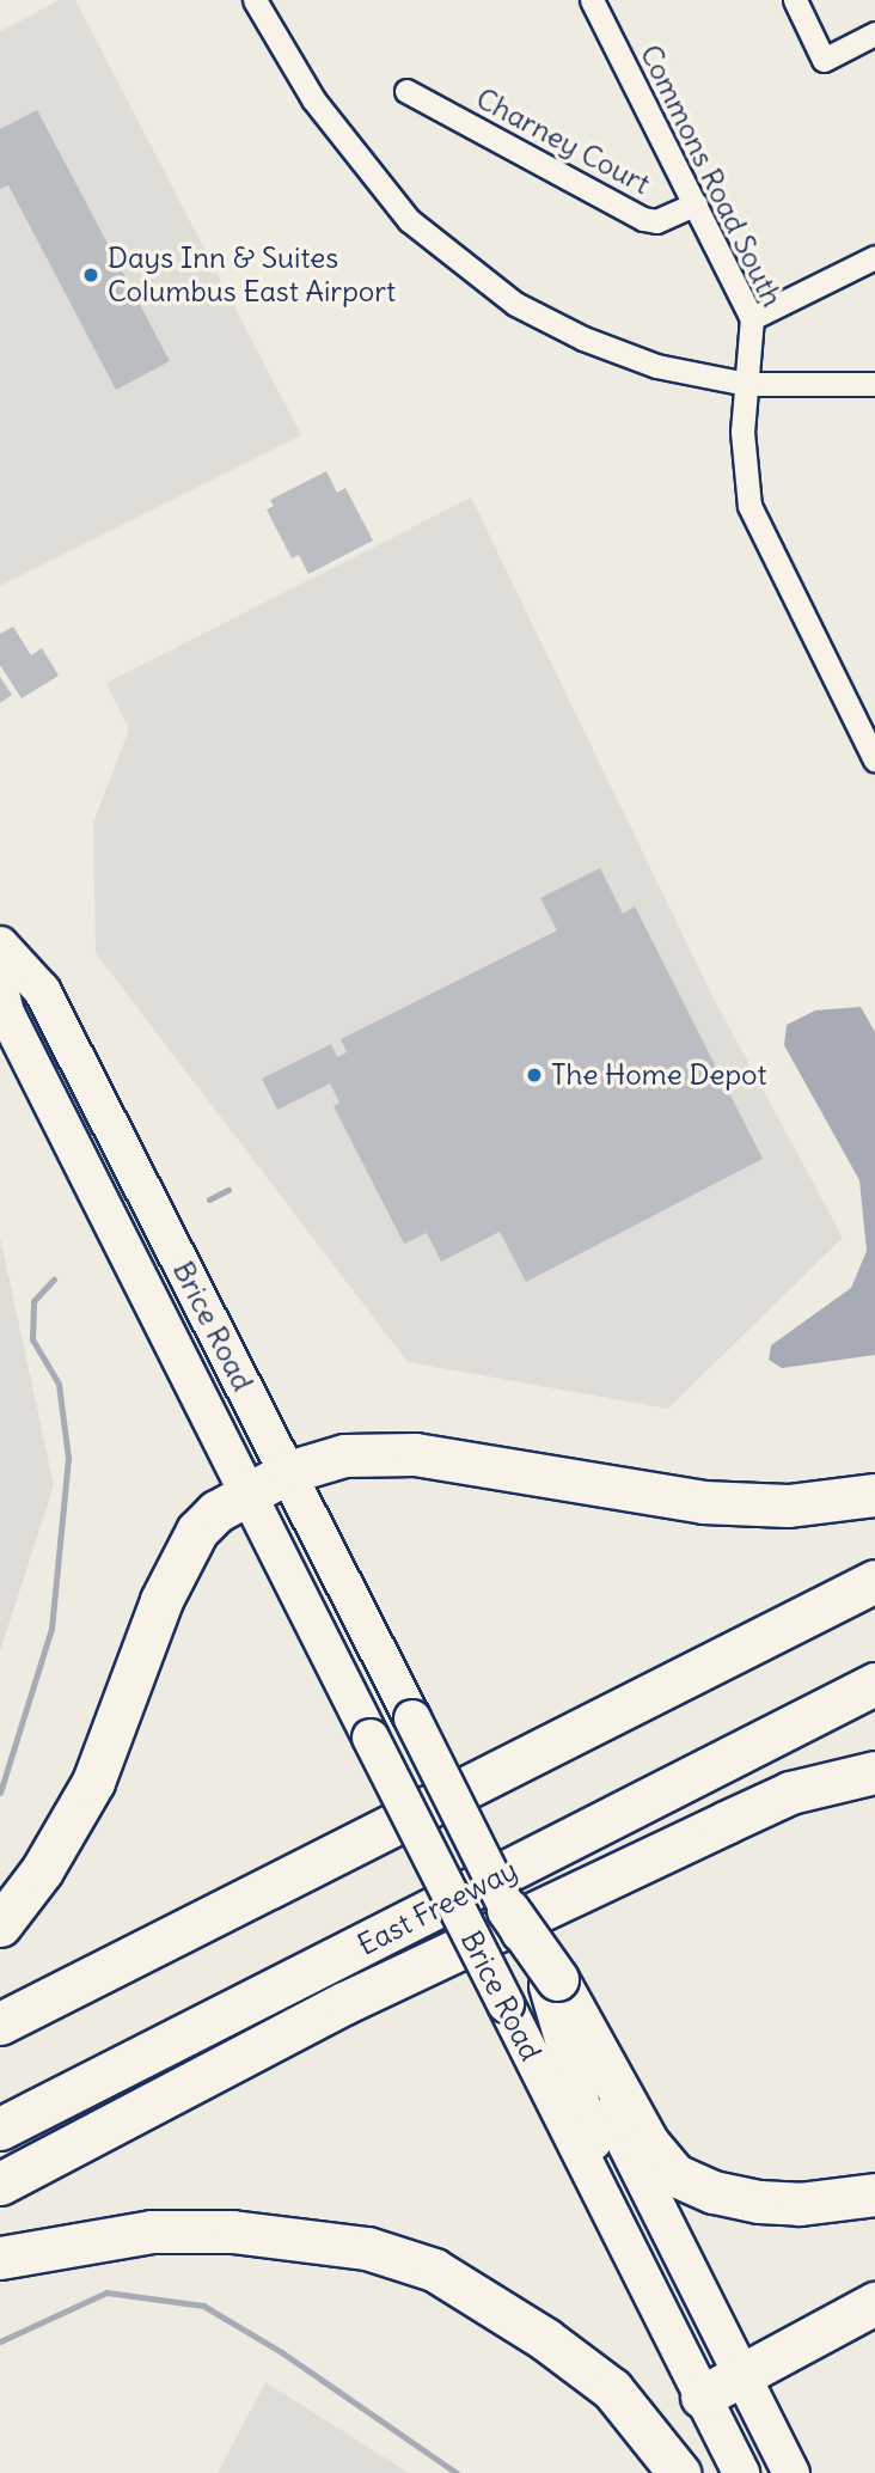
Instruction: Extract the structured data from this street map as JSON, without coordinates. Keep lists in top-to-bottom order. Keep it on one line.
{"streets":{"highway":["East Freeway"],"main road":["Brice Road"],"street":["Charney Court","Commons Road South"]},"crossings":[["Charney Court","Commons Road South"]],"places":["Days Inn & Suites Columbus East Airport","The Home Depot"]}
